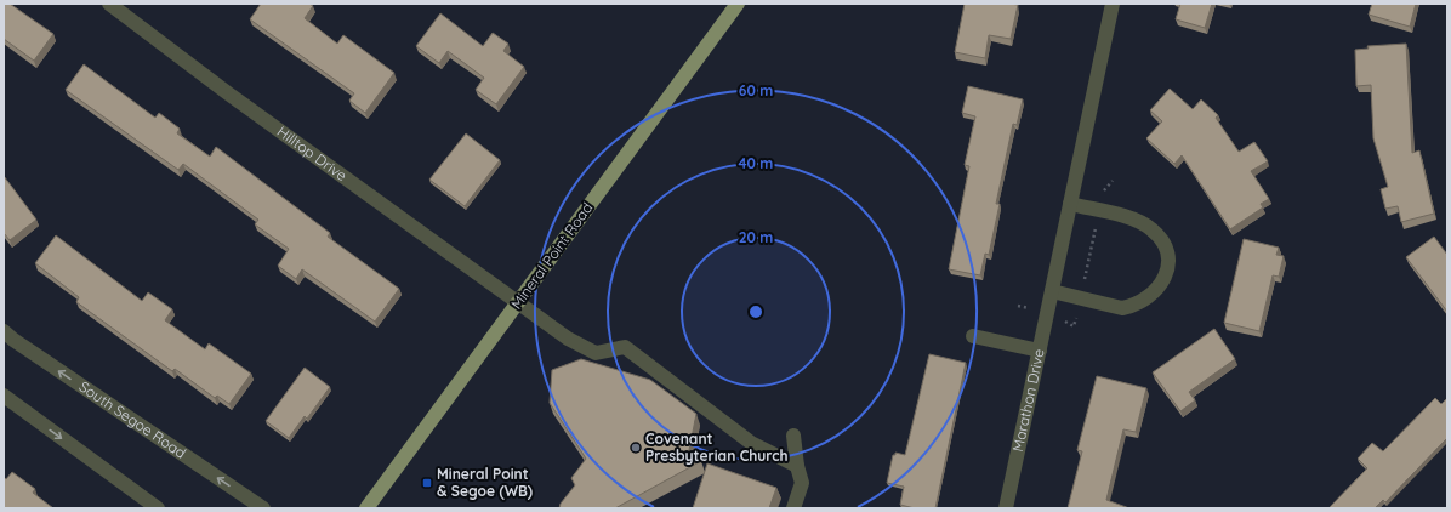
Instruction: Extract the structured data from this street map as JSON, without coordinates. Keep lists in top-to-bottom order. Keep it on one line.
{"streets":{"main road":["Mineral Point Road"],"street":["Hilltop Drive","Marathon Drive","South Segoe Road"]},"crossings":[["Hilltop Drive","Mineral Point Road"]],"places":{"other":["Covenant Presbyterian Church"],"transit":["Mineral Point & Segoe (WB)"]},"rings":["60 m","40 m","20 m"]}
